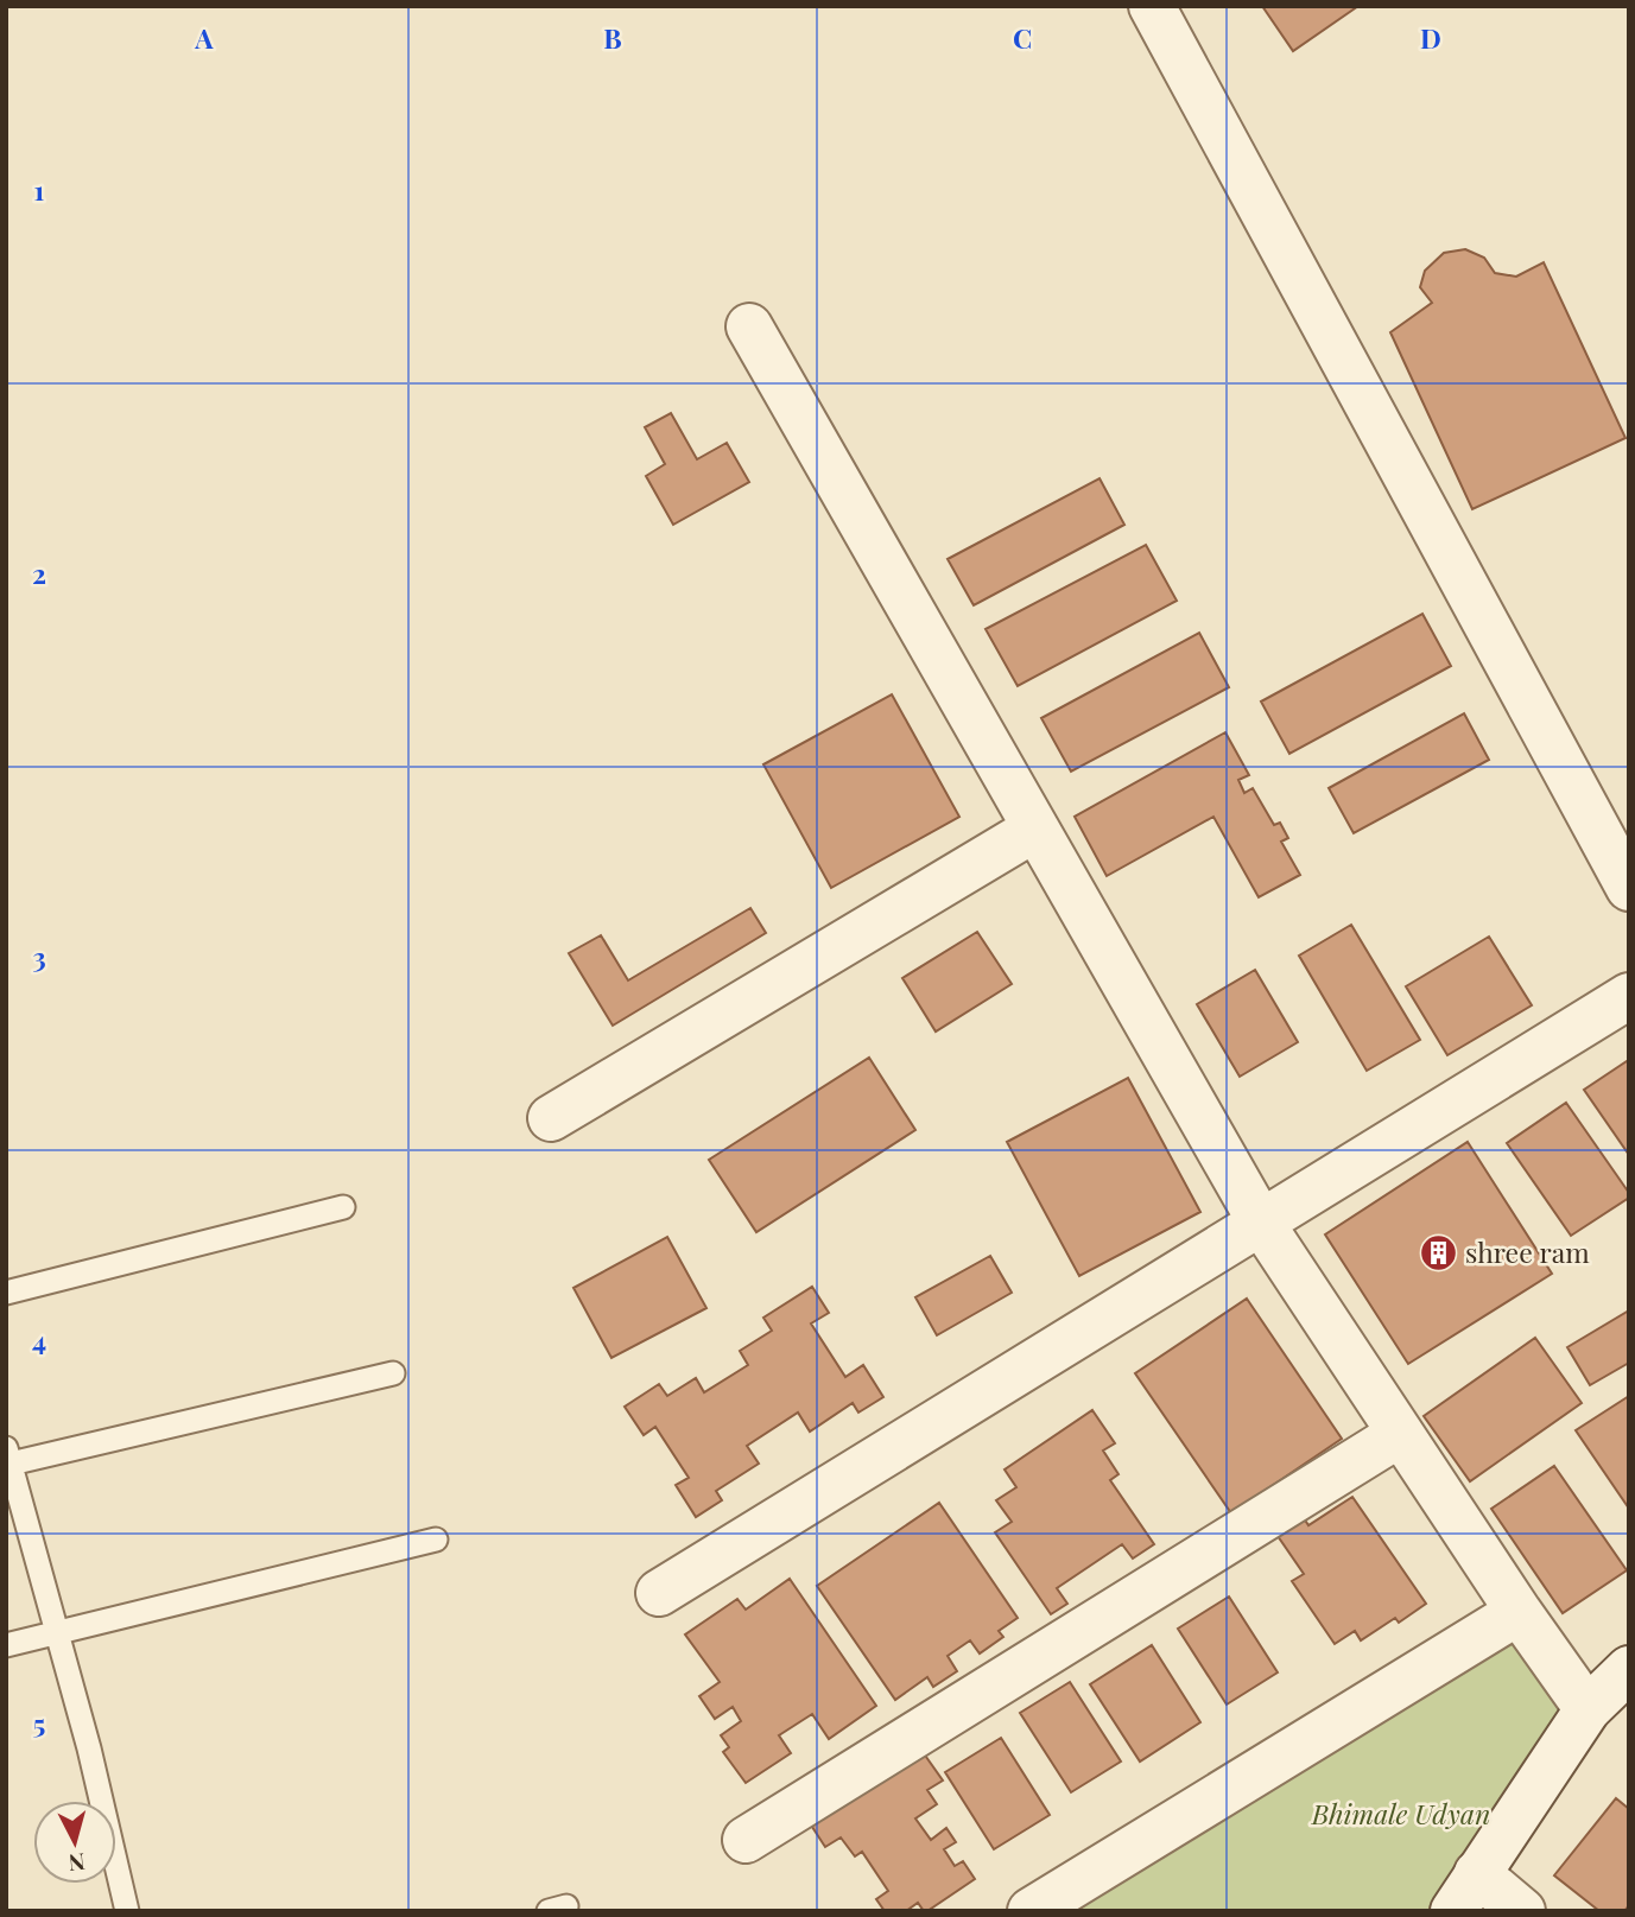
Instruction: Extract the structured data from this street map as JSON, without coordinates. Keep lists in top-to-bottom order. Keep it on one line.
{"parks":["Bhimale Udyan"],"places":{"building":["shree ram"]},"north":"bottom","grid":{"columns":["A","B","C","D"],"rows":["1","2","3","4","5"]}}
